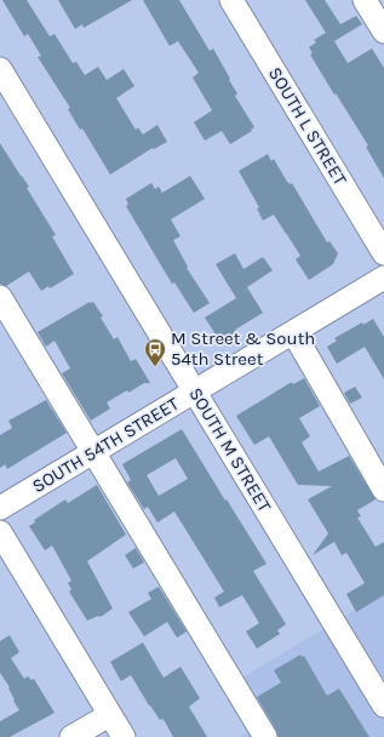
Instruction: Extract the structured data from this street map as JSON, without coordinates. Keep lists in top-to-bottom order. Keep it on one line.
{"streets":{"street":["SOUTH L STREET","SOUTH 54TH STREET","SOUTH M STREET"]},"crossings":[["SOUTH 54TH STREET","SOUTH M STREET"]],"places":{"bus stop":["M Street & South 54th Street"]}}
